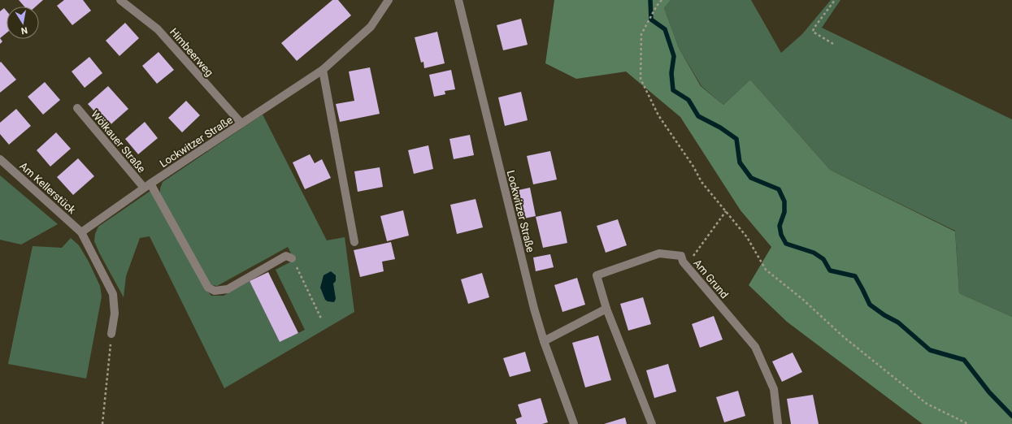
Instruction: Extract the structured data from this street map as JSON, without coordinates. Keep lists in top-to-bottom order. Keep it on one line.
{"streets":{"street":["Himbeerweg","Wölkauer Straße","Lockwitzer Straße","Am Kellerstück","Am Grund"]},"crossings":[["Himbeerweg","Lockwitzer Straße"],["Wölkauer Straße","Lockwitzer Straße"],["Lockwitzer Straße","Am Kellerstück"]],"north":"bottom"}
